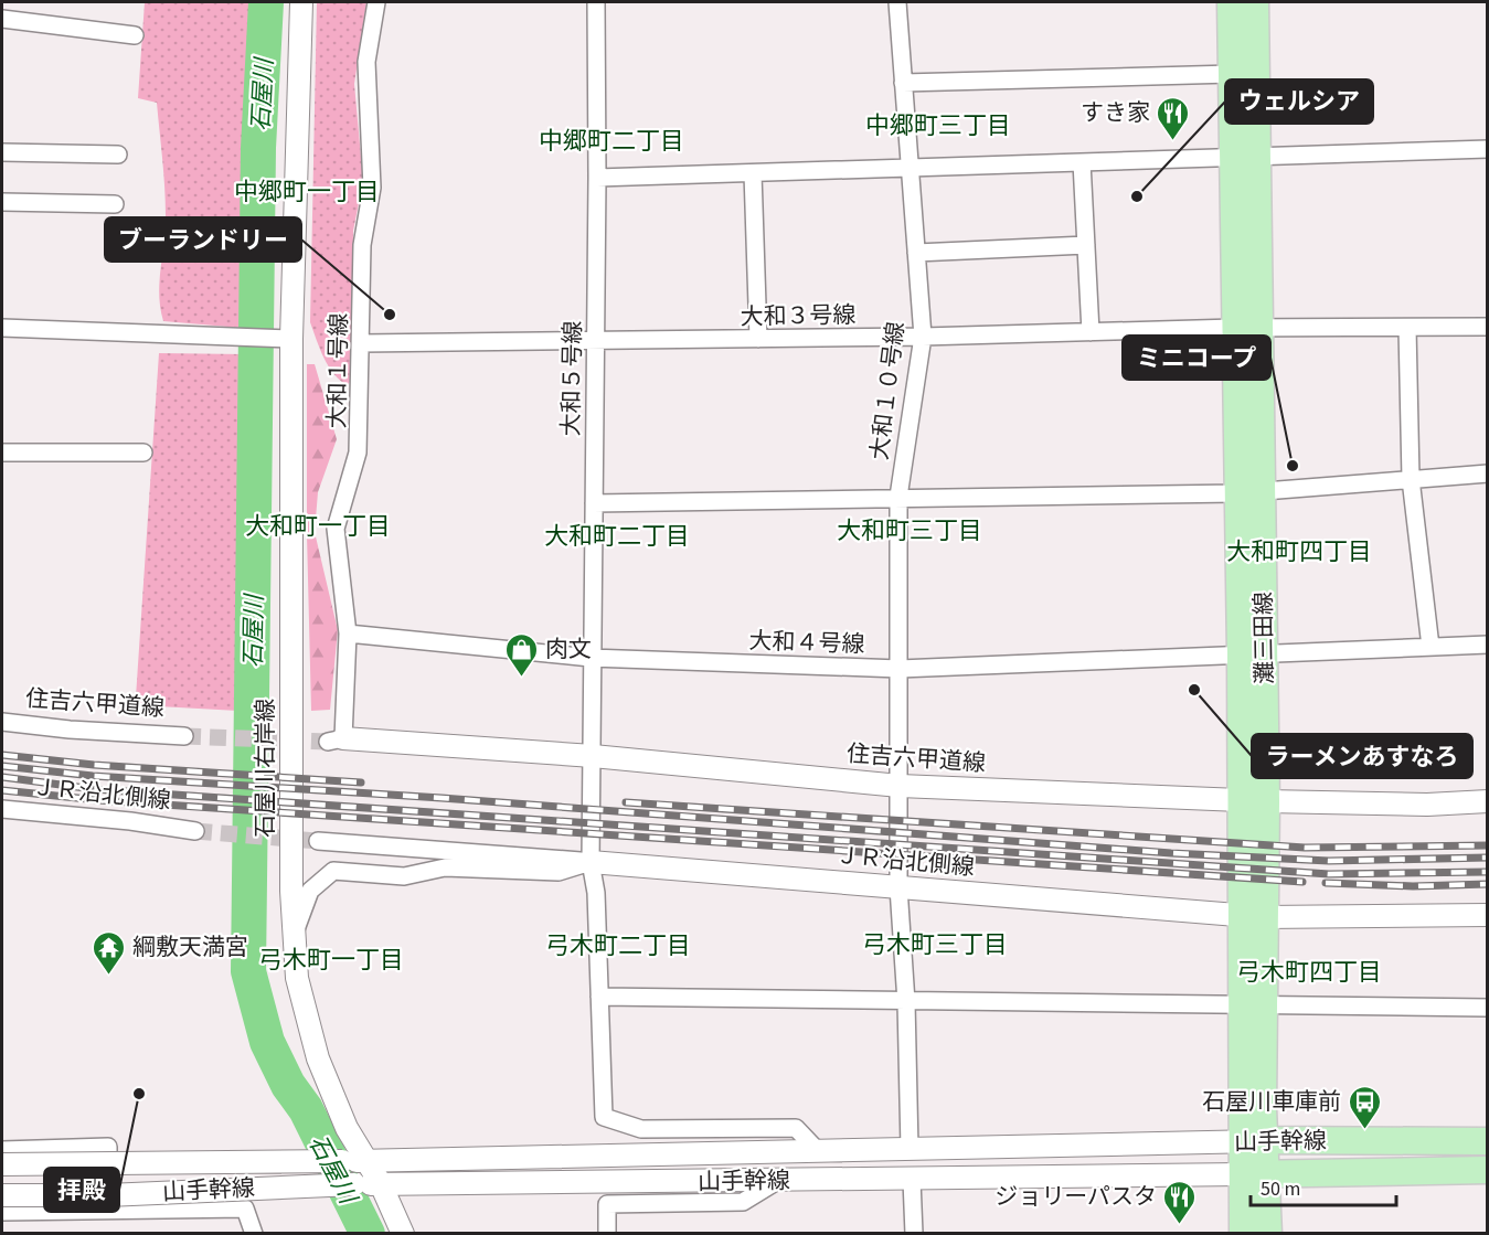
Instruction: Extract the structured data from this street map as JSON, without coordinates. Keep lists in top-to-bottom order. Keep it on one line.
{"streets":{"main road":["灘三田線","山手幹線"],"street":["大和３号線","大和１号線","大和５号線","大和１０号線","大和４号線","住吉六甲道線","石屋川右岸線","ＪＲ沿北側線"]},"crossings":[["大和３号線","大和１号線"],["大和３号線","大和５号線"],["大和３号線","大和１０号線"],["大和３号線","灘三田線"],["大和１号線","大和４号線"],["大和１号線","住吉六甲道線"],["大和５号線","大和４号線"],["大和５号線","住吉六甲道線"],["大和５号線","ＪＲ沿北側線"],["大和５号線","山手幹線"],["大和１０号線","大和４号線"],["大和１０号線","住吉六甲道線"],["大和１０号線","ＪＲ沿北側線"],["大和１０号線","山手幹線"],["灘三田線","大和４号線"],["灘三田線","住吉六甲道線"],["灘三田線","ＪＲ沿北側線"],["灘三田線","山手幹線"],["石屋川右岸線","山手幹線"]],"districts":["中郷町三丁目","中郷町二丁目","中郷町一丁目","大和町一丁目","大和町三丁目","大和町二丁目","大和町四丁目","弓木町三丁目","弓木町二丁目","弓木町一丁目","弓木町四丁目"],"water":["石屋川"],"places":{"restaurant":["すき家","ジョリーパスタ"],"other":["ウェルシア","ブーランドリー","ミニコープ","ラーメンあすなろ","拝殿"],"shop":["肉文"],"temple":["綱敷天満宮"],"bus stop":["石屋川車庫前"]},"scale_bar":"50 m"}
